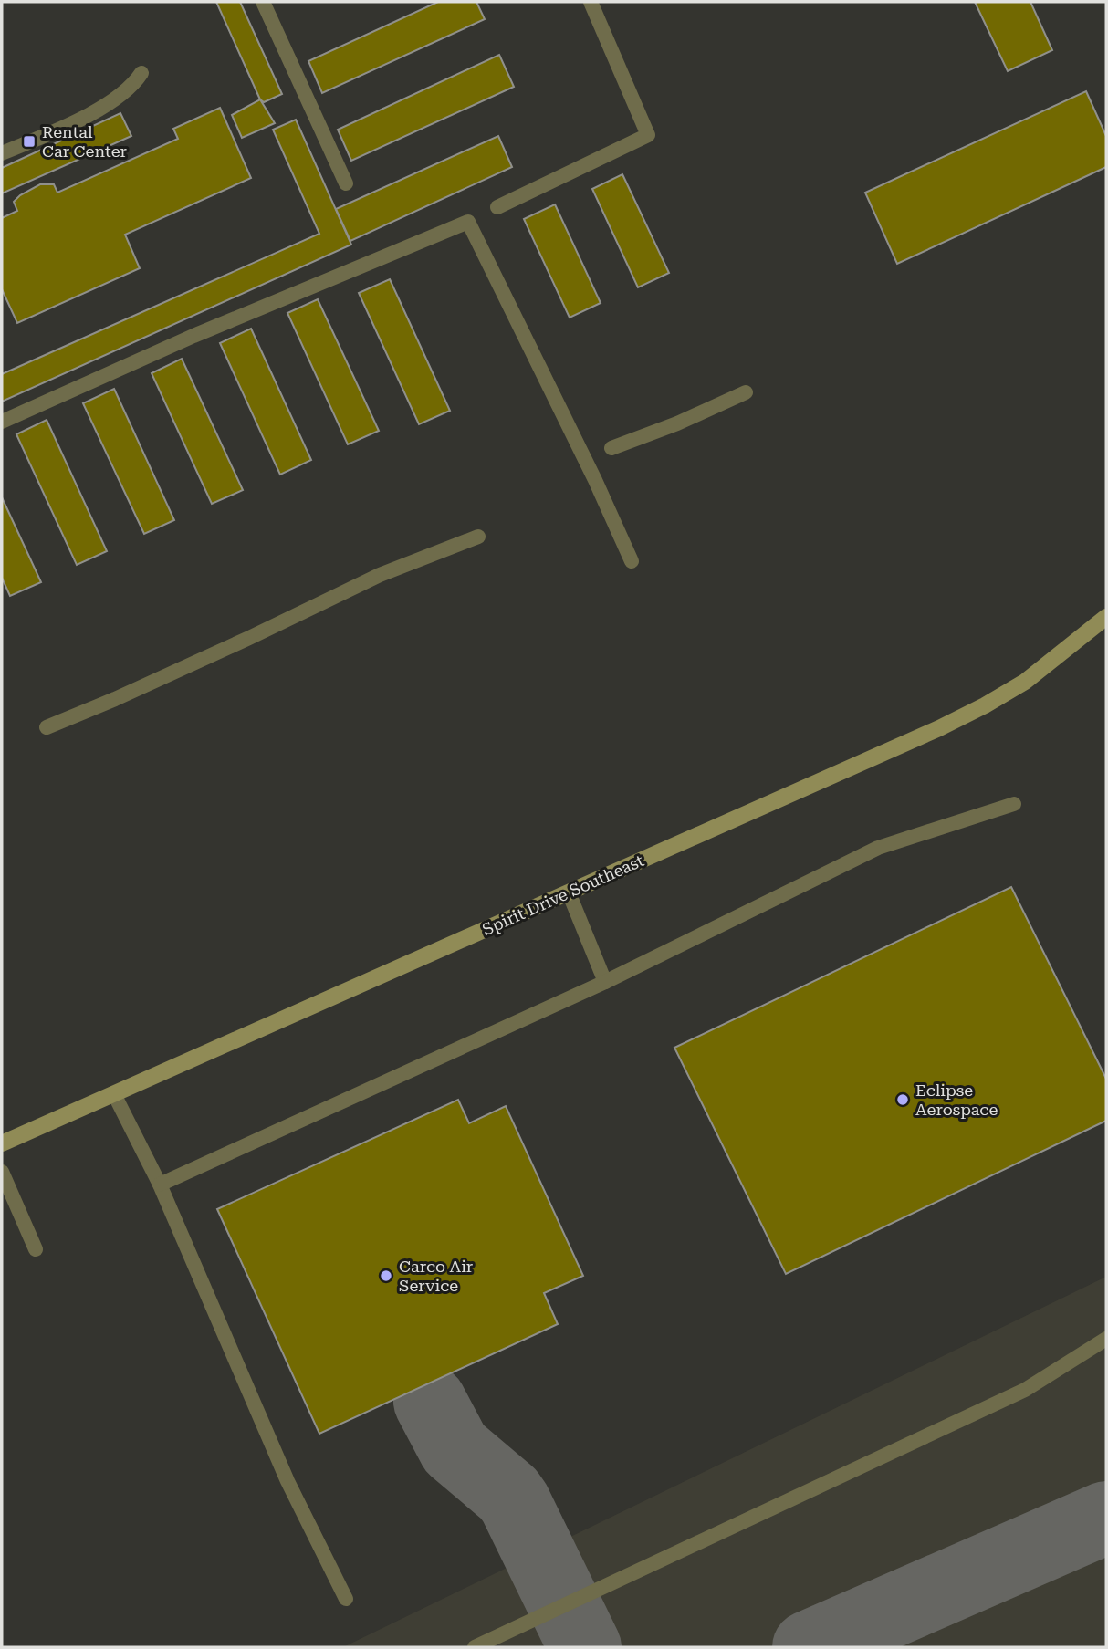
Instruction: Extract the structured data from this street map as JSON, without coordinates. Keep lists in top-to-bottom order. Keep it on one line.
{"streets":{"street":["Spirit Drive Southeast"]},"places":{"transit":["Rental Car Center"],"other":["Eclipse Aerospace","Carco Air Service"]}}
